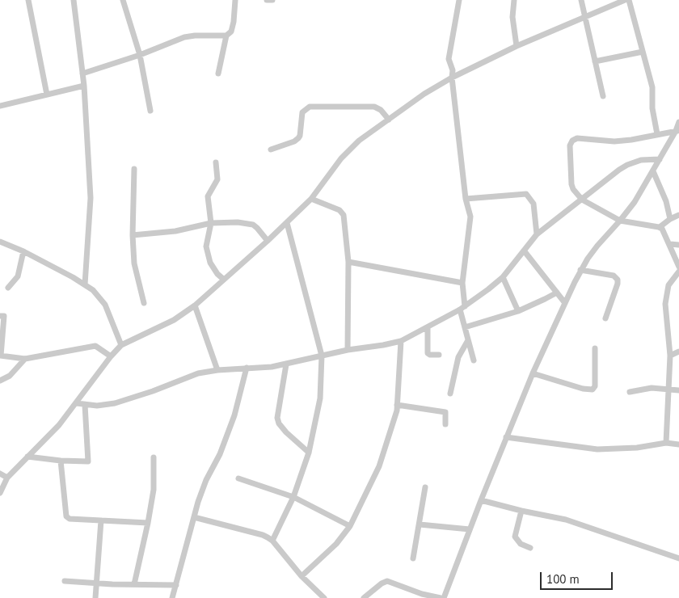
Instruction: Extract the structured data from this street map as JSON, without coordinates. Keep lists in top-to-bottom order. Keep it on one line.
{"scale_bar":"100 m"}
